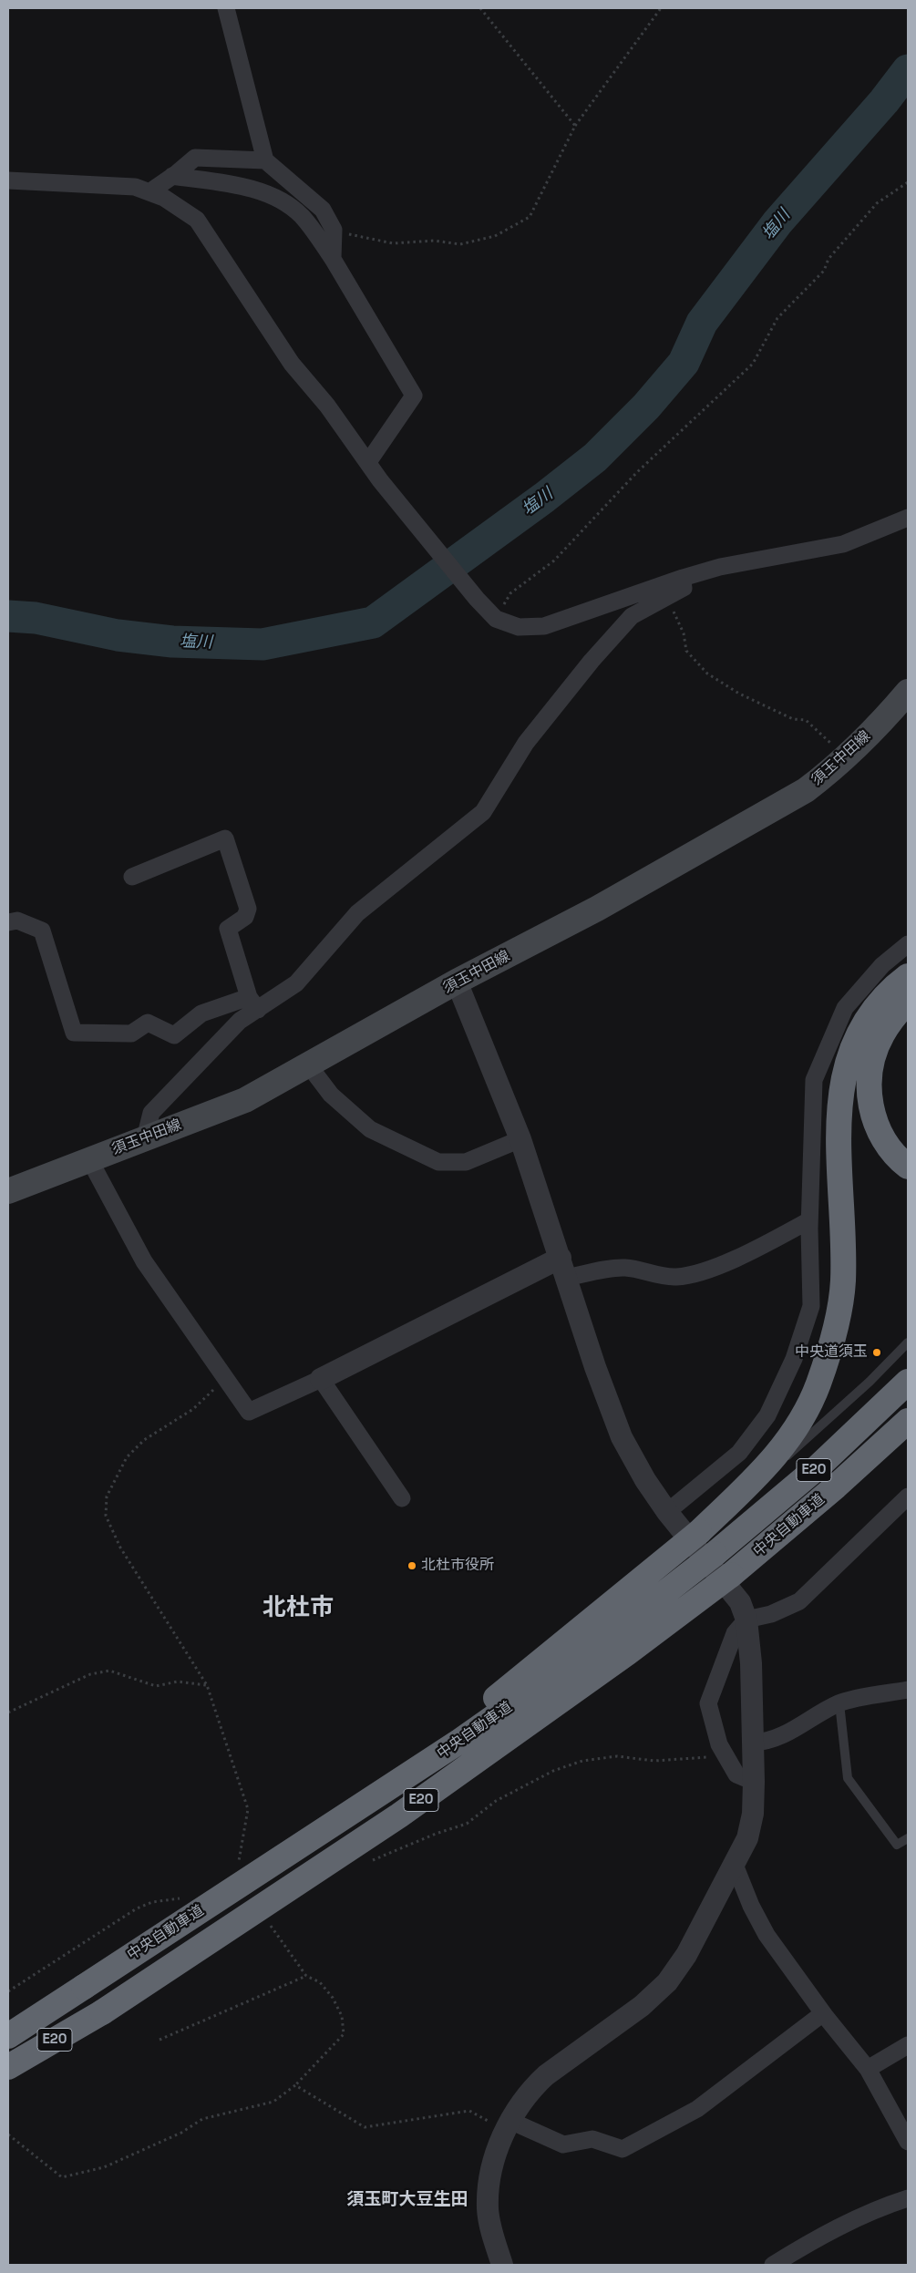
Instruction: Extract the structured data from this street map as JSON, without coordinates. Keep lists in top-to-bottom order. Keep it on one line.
{"streets":{"highway":["E20","中央自動車道"],"main road":["須玉中田線"]},"districts":["北杜市","須玉町大豆生田"],"water":["塩川"],"places":["中央道須玉","北杜市役所"]}
